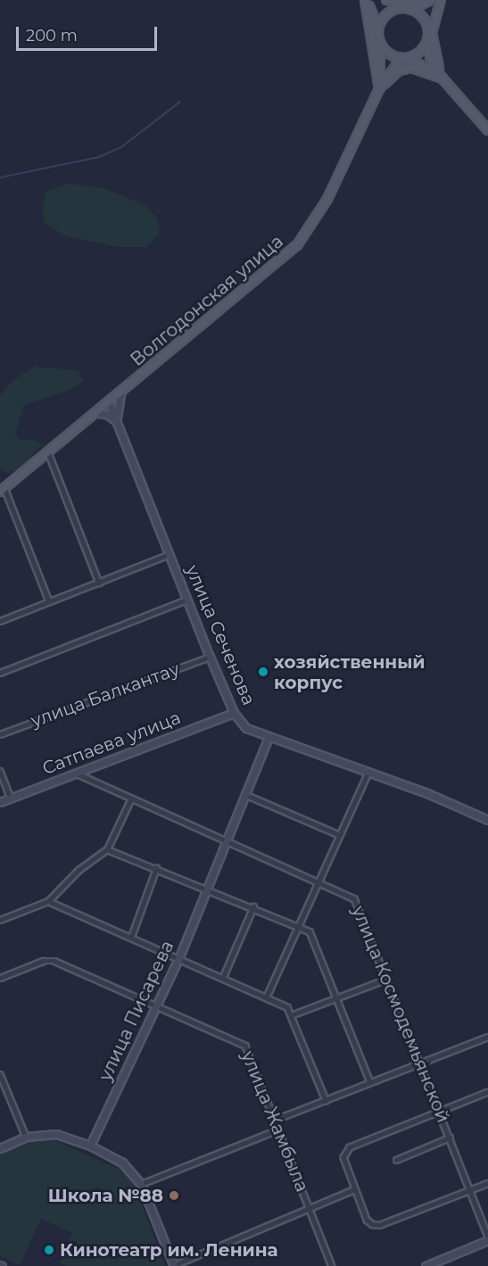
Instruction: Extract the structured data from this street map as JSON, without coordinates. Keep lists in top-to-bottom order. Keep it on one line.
{"streets":{"main road":["Волгодонская улица"],"street":["улица Сеченова","улица Балкантау","Сатпаева улица","улица Писарева","улица Космодемьянской","улица Жамбыла"]},"crossings":[["Волгодонская улица","улица Сеченова"],["улица Сеченова","улица Балкантау"],["улица Сеченова","Сатпаева улица"],["улица Сеченова","улица Писарева"],["Сатпаева улица","улица Космодемьянской"],["улица Писарева","улица Космодемьянской"],["улица Писарева","улица Жамбыла"]],"places":["хозяйственный корпус","Школа №88","Кинотеатр им. Ленина"],"scale_bar":"200 m"}
